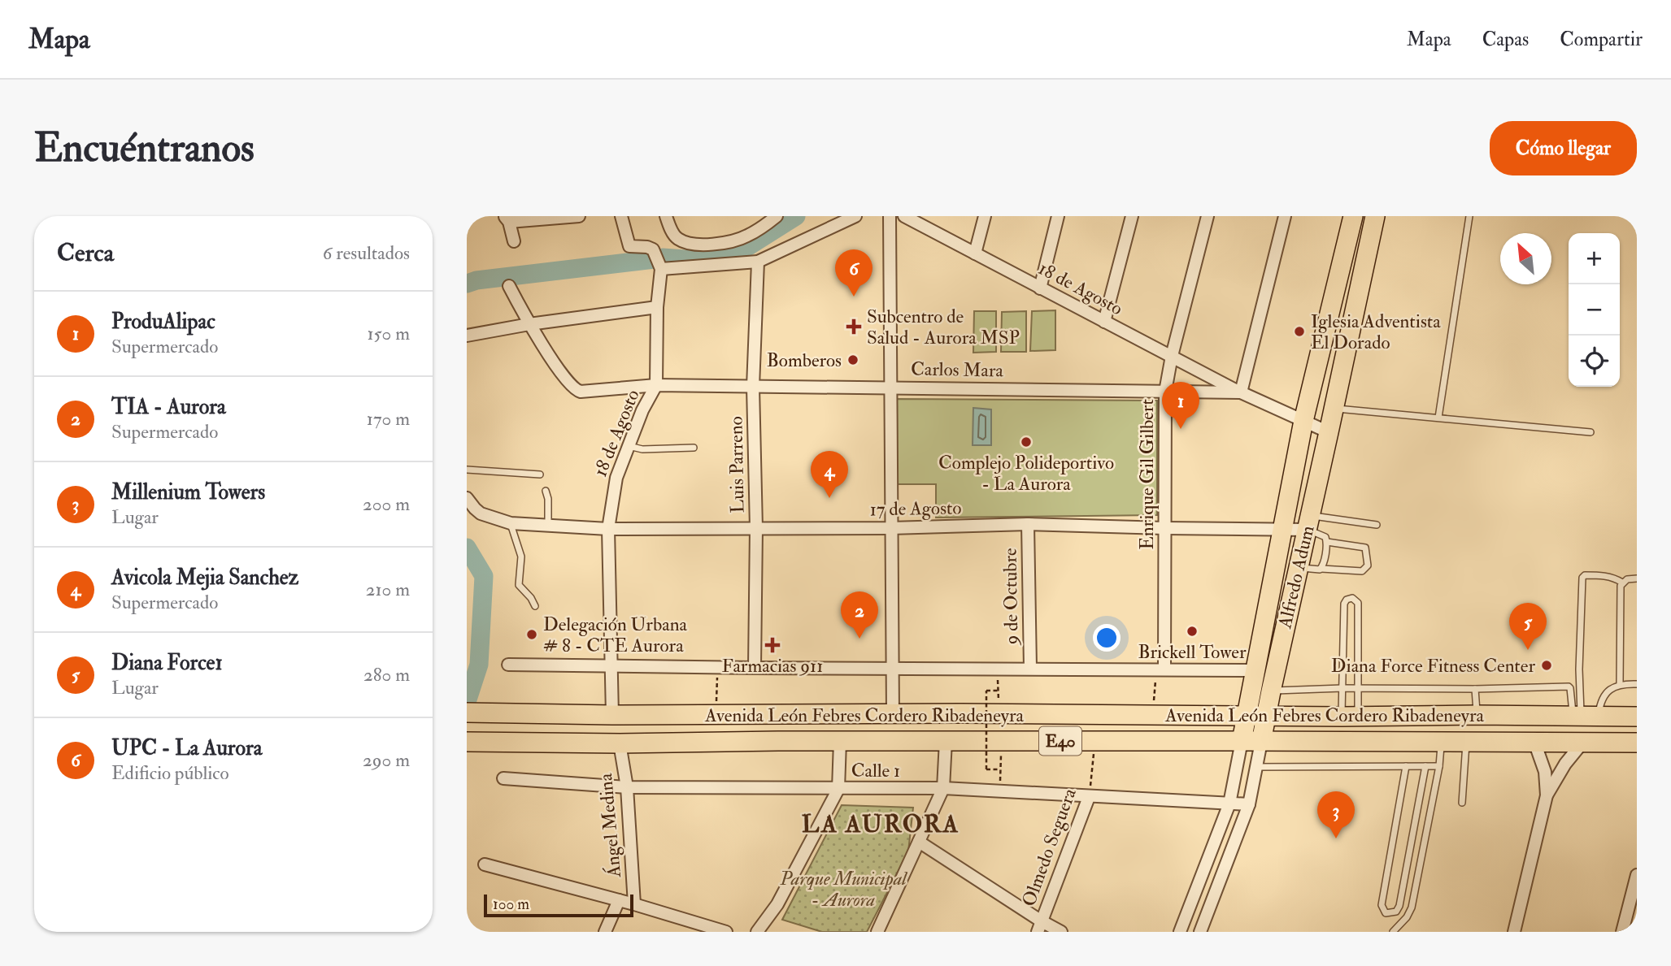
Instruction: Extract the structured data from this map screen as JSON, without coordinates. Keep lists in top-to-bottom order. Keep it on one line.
{"streets":{"main road":["Alfredo Adum","Avenida León Febres Cordero Ribadeneyra","E40"],"street":["18 de Agosto","Carlos Mara","Luis Parreno","Enrique Gil Gilbert","17 de Agosto","9 de Octubre","Calle 1","Ángel Medina","Olmedo Seguera"]},"crossings":[["18 de Agosto","Carlos Mara"],["18 de Agosto","Enrique Gil Gilbert"],["18 de Agosto","17 de Agosto"],["18 de Agosto","Avenida León Febres Cordero Ribadeneyra"],["Carlos Mara","Luis Parreno"],["Carlos Mara","Enrique Gil Gilbert"],["Carlos Mara","Alfredo Adum"],["Luis Parreno","17 de Agosto"],["Enrique Gil Gilbert","17 de Agosto"],["17 de Agosto","Alfredo Adum"],["17 de Agosto","9 de Octubre"],["Alfredo Adum","Avenida León Febres Cordero Ribadeneyra"],["Alfredo Adum","Calle 1"],["Avenida León Febres Cordero Ribadeneyra","Ángel Medina"],["Avenida León Febres Cordero Ribadeneyra","Olmedo Seguera"],["Calle 1","Ángel Medina"],["Calle 1","Olmedo Seguera"]],"districts":["LA AURORA"],"parks":["Parque Municipal - Aurora"],"places":{"health":["Subcentro de Salud - Aurora MSP","Farmacias 911"],"other":["Iglesia Adventista El Dorado","Bomberos","Complejo Polideportivo - La Aurora","Brickell Tower","Delegación Urbana # 8 - CTE Aurora","Diana Force Fitness Center"]},"scale_bar":"100 m","north":"top left","page":{"header":"Mapa","nav":["Mapa","Capas","Compartir"],"buttons":"Cómo llegar","title":"Encuéntranos","heading":["Cerca","6 resultados"],"map_buttons":["+","−"],"pins":["6","1","4","2","5","3"],"list":[{"mark":"1","name":"ProduAlipac","note":"Supermercado","value":"150 m"},{"mark":"2","name":"TIA - Aurora","note":"Supermercado","value":"170 m"},{"mark":"3","name":"Millenium Towers","note":"Lugar","value":"200 m"},{"mark":"4","name":"Avicola Mejia Sanchez","note":"Supermercado","value":"210 m"},{"mark":"5","name":"Diana Force1","note":"Lugar","value":"280 m"},{"mark":"6","name":"UPC - La Aurora","note":"Edificio público","value":"290 m"}],"scale":"100 m"}}
